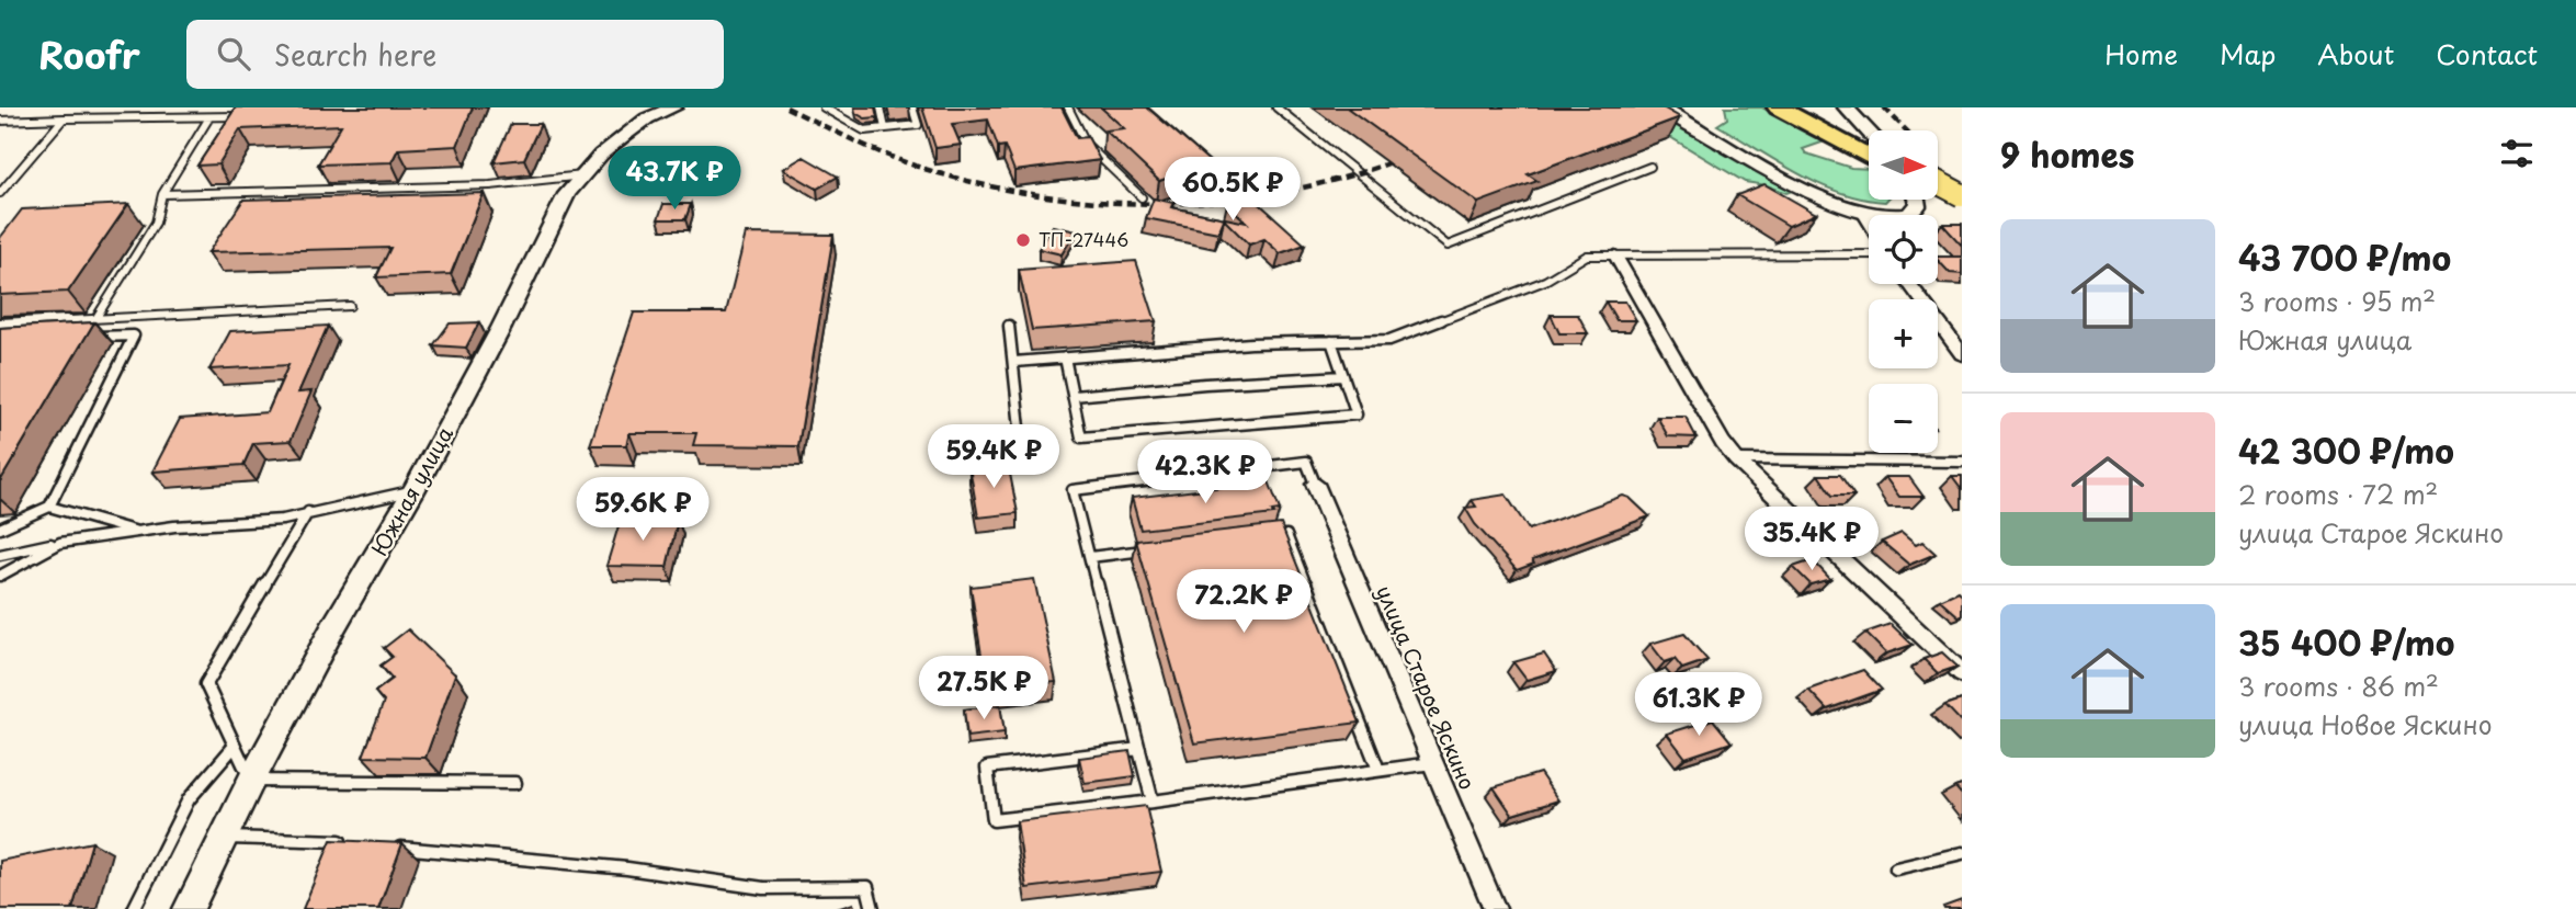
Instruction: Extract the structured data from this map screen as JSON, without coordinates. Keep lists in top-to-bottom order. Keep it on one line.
{"streets":{"street":["Южная улица","улица Старое Яскино"]},"places":["ТП-27446"],"north":"right","page":{"header":"Roofr","search":"Search here","nav":["Home","Map","About","Contact"],"heading":"9 homes","map_buttons":["+","−"],"price":["43.7K ₽","60.5K ₽","59.4K ₽","42.3K ₽","59.6K ₽","35.4K ₽","72.2K ₽","27.5K ₽","61.3K ₽"],"list":[{"name":"43 700 ₽/mo","note":"3 rooms · 95 m² · Южная улица"},{"name":"42 300 ₽/mo","note":"2 rooms · 72 m² · улица Старое Яскино"},{"name":"35 400 ₽/mo","note":"3 rooms · 86 m² · улица Новое Яскино"}]}}
